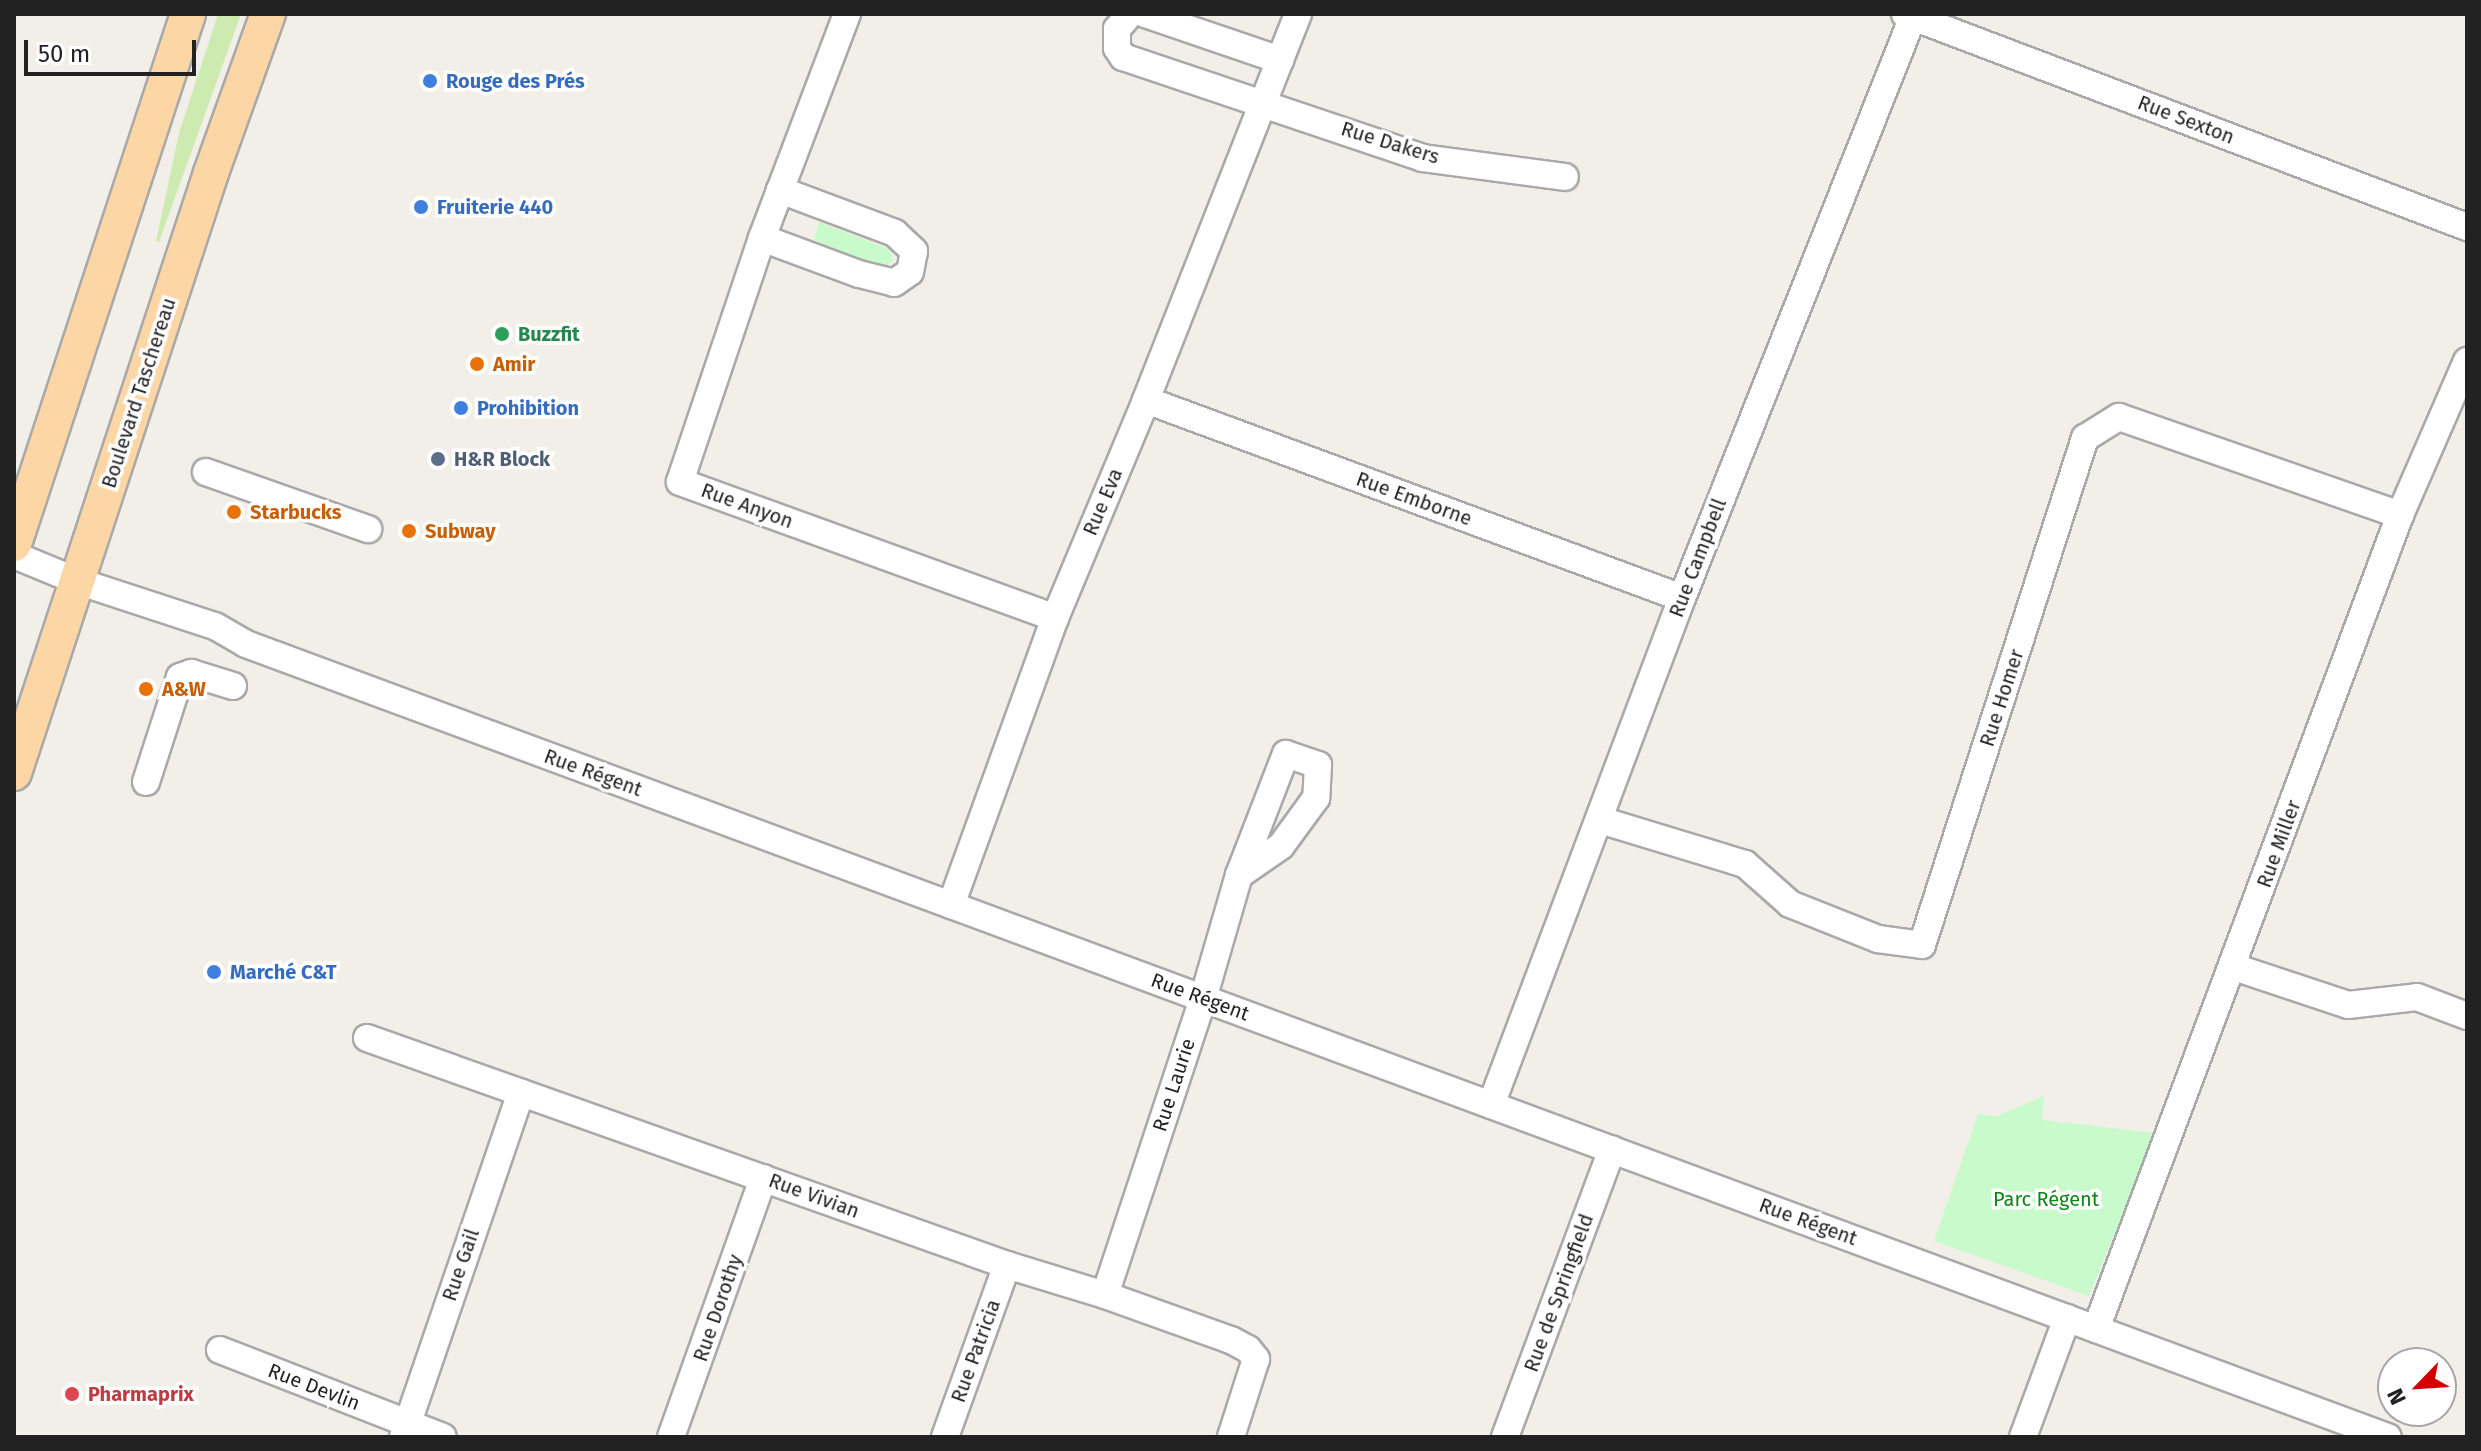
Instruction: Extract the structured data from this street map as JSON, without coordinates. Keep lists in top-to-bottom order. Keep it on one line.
{"streets":{"main road":["Boulevard Taschereau"],"street":["Rue Sexton","Rue Dakers","Rue Emborne","Rue Eva","Rue Anyon","Rue Campbell","Rue Homer","Rue Régent","Rue Miller","Rue Laurie","Rue Vivian","Rue Gail","Rue de Springfield","Rue Dorothy","Rue Patricia","Rue Devlin"]},"crossings":[["Rue Sexton","Rue Campbell"],["Rue Dakers","Rue Eva"],["Boulevard Taschereau","Rue Régent"],["Rue Emborne","Rue Eva"],["Rue Emborne","Rue Campbell"],["Rue Eva","Rue Anyon"],["Rue Eva","Rue Régent"],["Rue Campbell","Rue Homer"],["Rue Campbell","Rue Régent"],["Rue Homer","Rue Miller"],["Rue Régent","Rue Miller"],["Rue Régent","Rue Laurie"],["Rue Régent","Rue de Springfield"],["Rue Laurie","Rue Vivian"],["Rue Vivian","Rue Gail"],["Rue Vivian","Rue Dorothy"],["Rue Vivian","Rue Patricia"],["Rue Gail","Rue Devlin"]],"parks":["Parc Régent"],"places":["Rouge des Prés","Fruiterie 440","Buzzfit","Amir","Prohibition","H&R Block","Starbucks","Subway","A&W","Marché C&T","Pharmaprix"],"scale_bar":"50 m","north":"bottom left"}
